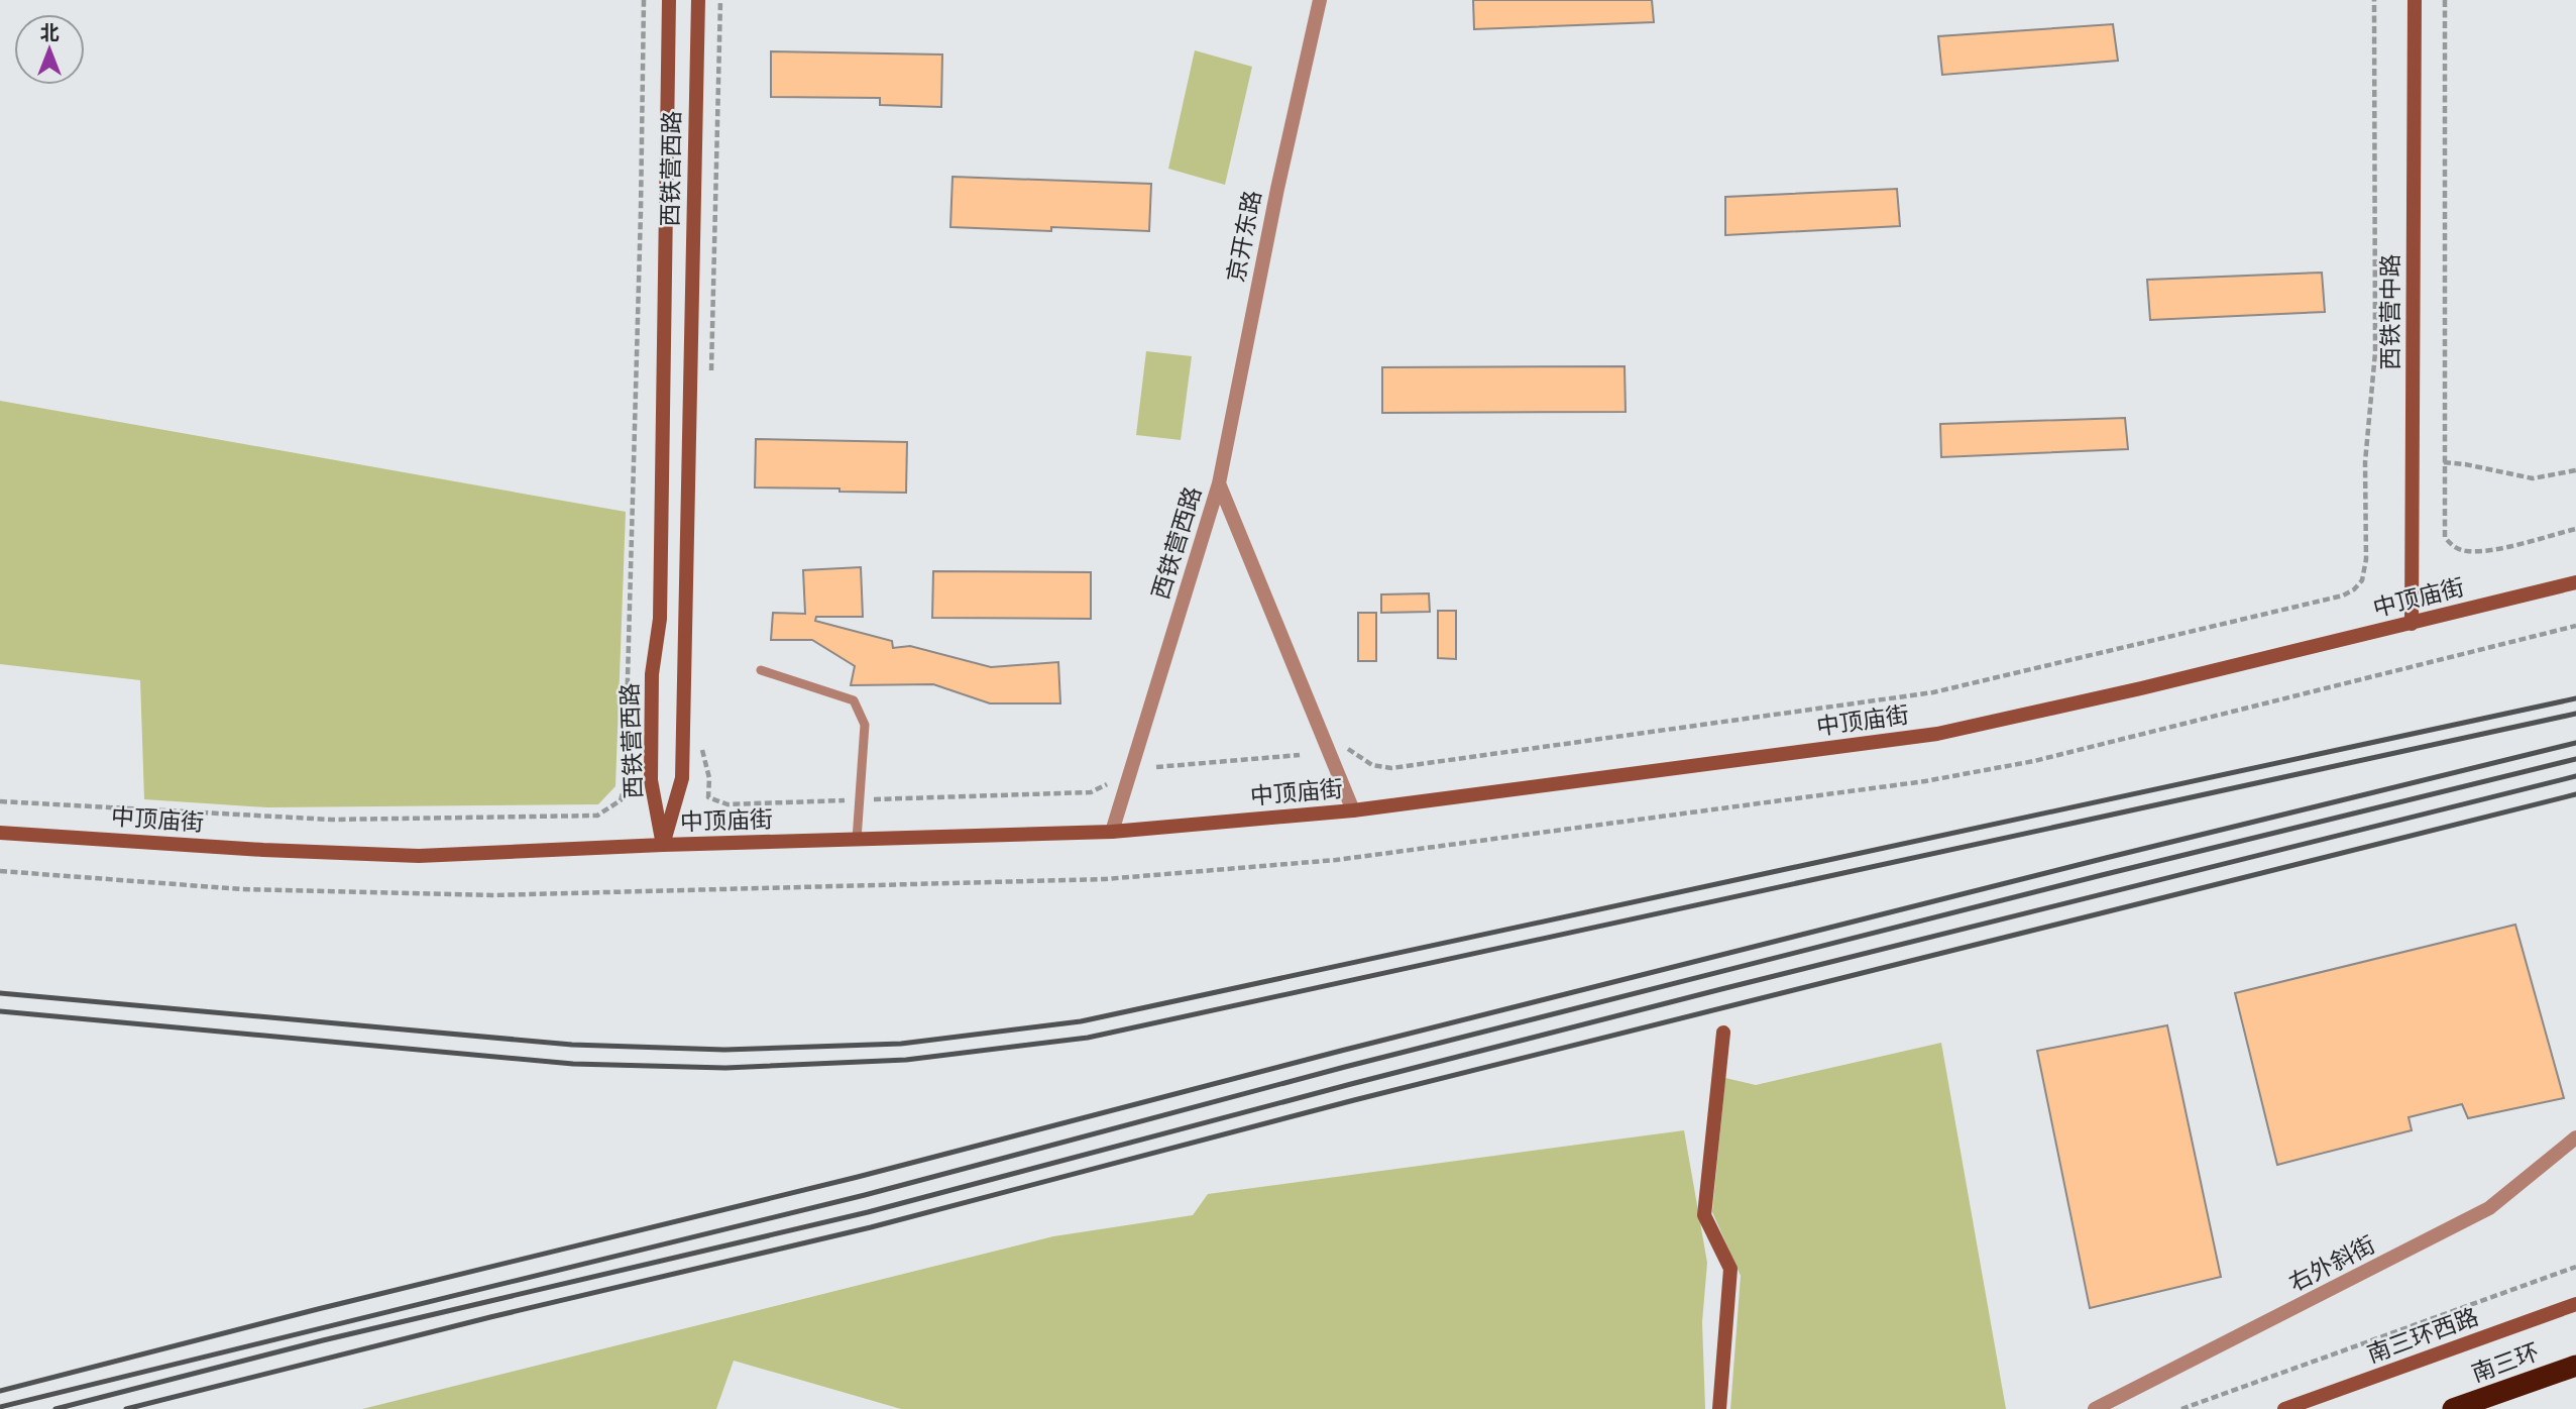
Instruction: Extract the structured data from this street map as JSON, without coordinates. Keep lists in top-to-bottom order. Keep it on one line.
{"streets":{"highway":["南三环"],"street":["西铁营西路","京开东路","西铁营中路","中顶庙街","右外斜街","南三环西路"]},"crossings":[["西铁营西路","京开东路"],["西铁营西路","中顶庙街"],["西铁营中路","中顶庙街"]],"north":"top"}
